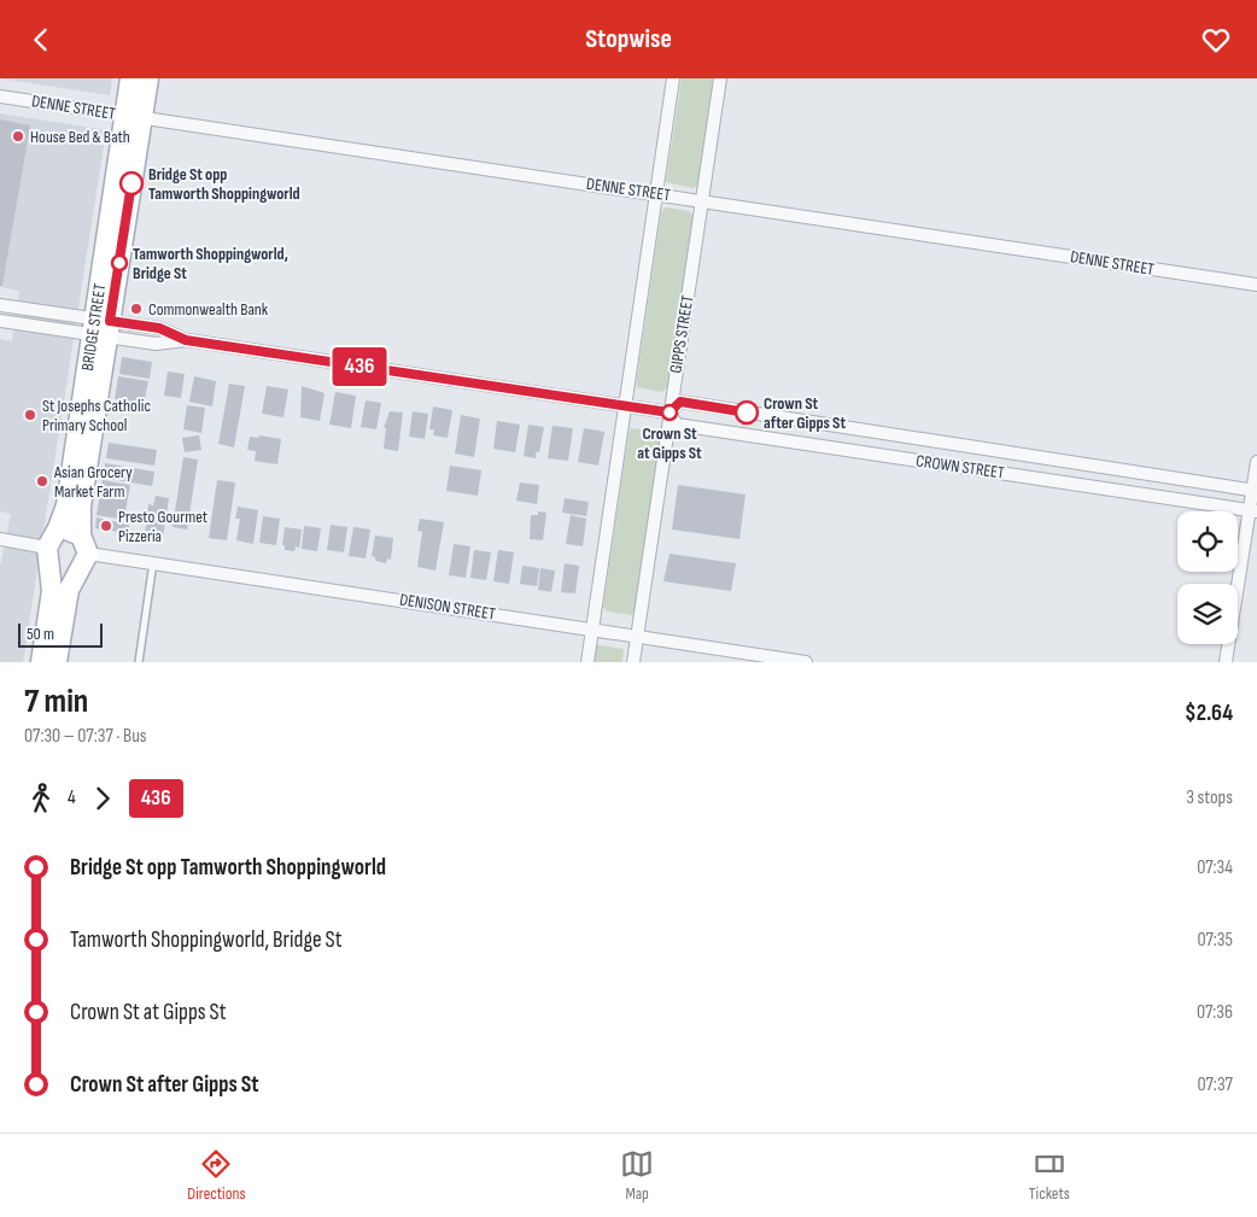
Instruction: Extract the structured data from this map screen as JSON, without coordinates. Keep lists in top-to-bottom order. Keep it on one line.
{"streets":{"main road":["BRIDGE STREET"],"street":["DENNE STREET","GIPPS STREET","CROWN STREET","DENISON STREET"]},"crossings":[["DENNE STREET","BRIDGE STREET"],["DENNE STREET","GIPPS STREET"],["BRIDGE STREET","CROWN STREET"],["BRIDGE STREET","DENISON STREET"],["GIPPS STREET","CROWN STREET"],["GIPPS STREET","DENISON STREET"]],"places":["House Bed & Bath","Bridge St opp Tamworth Shoppingworld","Tamworth Shoppingworld, Bridge St","Commonwealth Bank","Crown St at Gipps St","Crown St after Gipps St","St Josephs Catholic Primary School","Asian Grocery Market Farm","Presto Gourmet Pizzeria"],"lines":["bus line 436"],"scale_bar":"50 m","page":{"header":"Stopwise","on_map":"436","scale":"50 m","heading":["7 min","07:30 – 07:37 · Bus","$2.64"],"legs":["4","436","3 stops"],"list":[{"name":"Bridge St opp Tamworth Shoppingworld","value":"07:34"},{"name":"Tamworth Shoppingworld, Bridge St","value":"07:35"},{"name":"Crown St at Gipps St","value":"07:36"},{"name":"Crown St after Gipps St","value":"07:37"}],"tabs":["Directions","Map","Tickets"]}}
